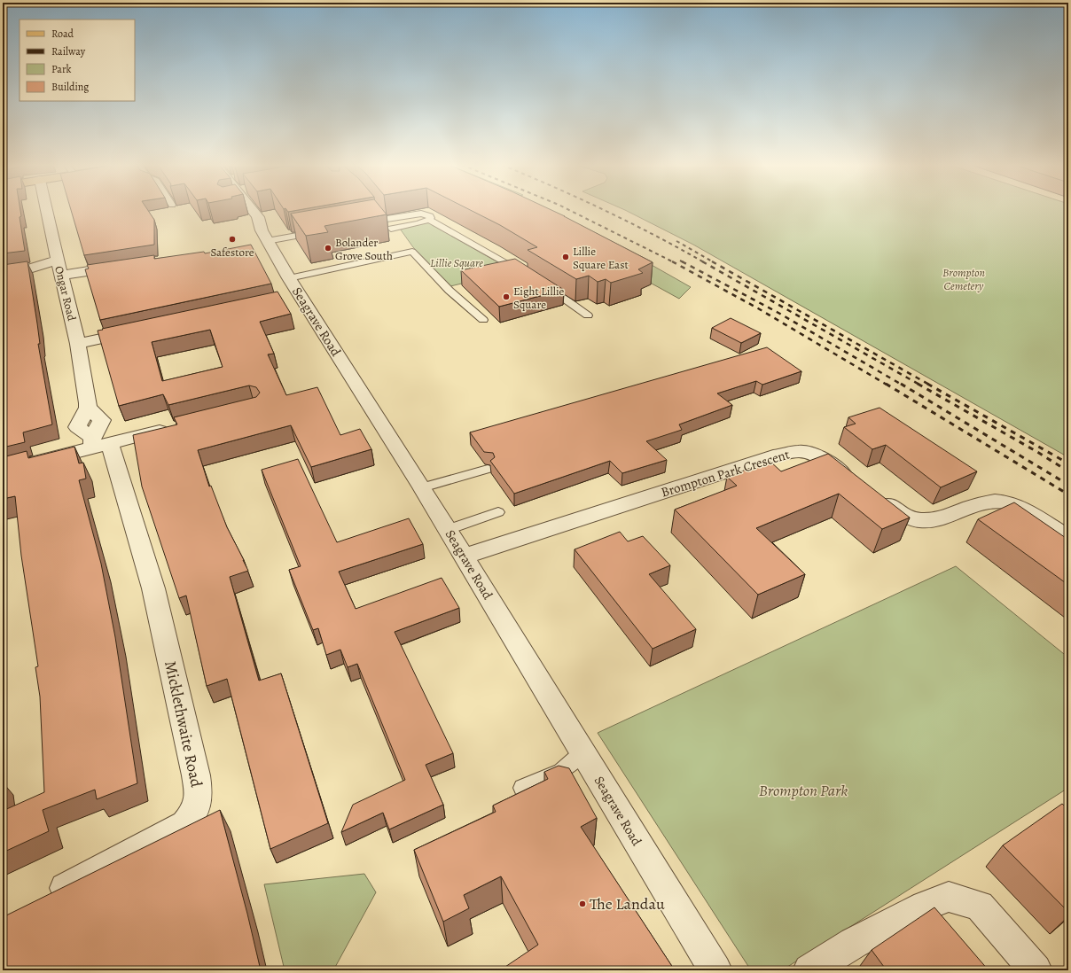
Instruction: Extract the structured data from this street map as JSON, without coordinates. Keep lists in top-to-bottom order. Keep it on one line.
{"streets":{"street":["Ongar Road","Seagrave Road","Brompton Park Crescent","Micklethwaite Road"]},"crossings":[["Ongar Road","Micklethwaite Road"],["Seagrave Road","Brompton Park Crescent"]],"parks":["Lillie Square","Brompton Cemetery","Brompton Park"],"places":["Safestore","Bolander Grove South","Lillie Square East","Eight Lillie Square","The Landau"],"legend":["Road","Railway","Park","Building"]}
